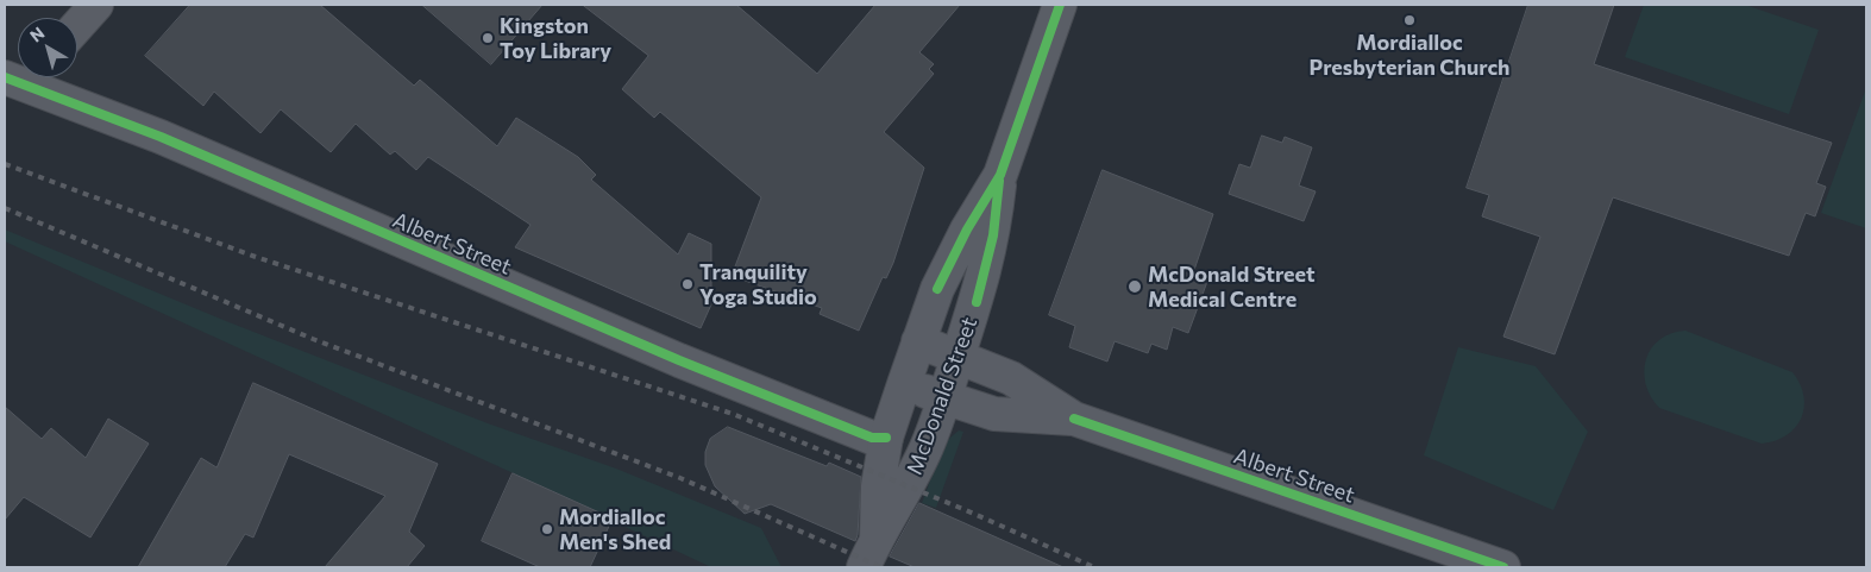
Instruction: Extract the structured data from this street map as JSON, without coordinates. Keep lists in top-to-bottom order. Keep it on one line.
{"streets":{"street":["Albert Street","McDonald Street"]},"crossings":[["Albert Street","McDonald Street"]],"places":["Mordialloc Presbyterian Church","Kingston Toy Library","Tranquility Yoga Studio","McDonald Street Medical Centre","Mordialloc Men's Shed"],"north":"top left"}
